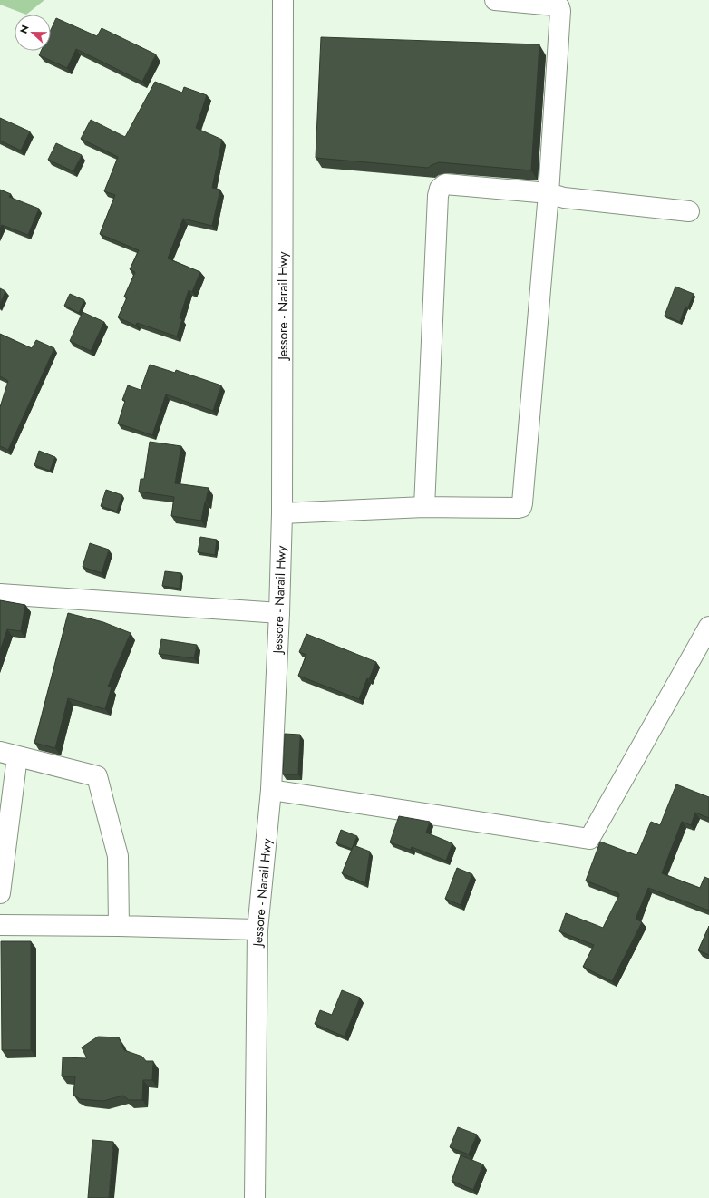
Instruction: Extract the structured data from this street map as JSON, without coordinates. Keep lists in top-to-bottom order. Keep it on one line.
{"streets":{"main road":["Jessore - Narail Hwy"]},"north":"left"}
